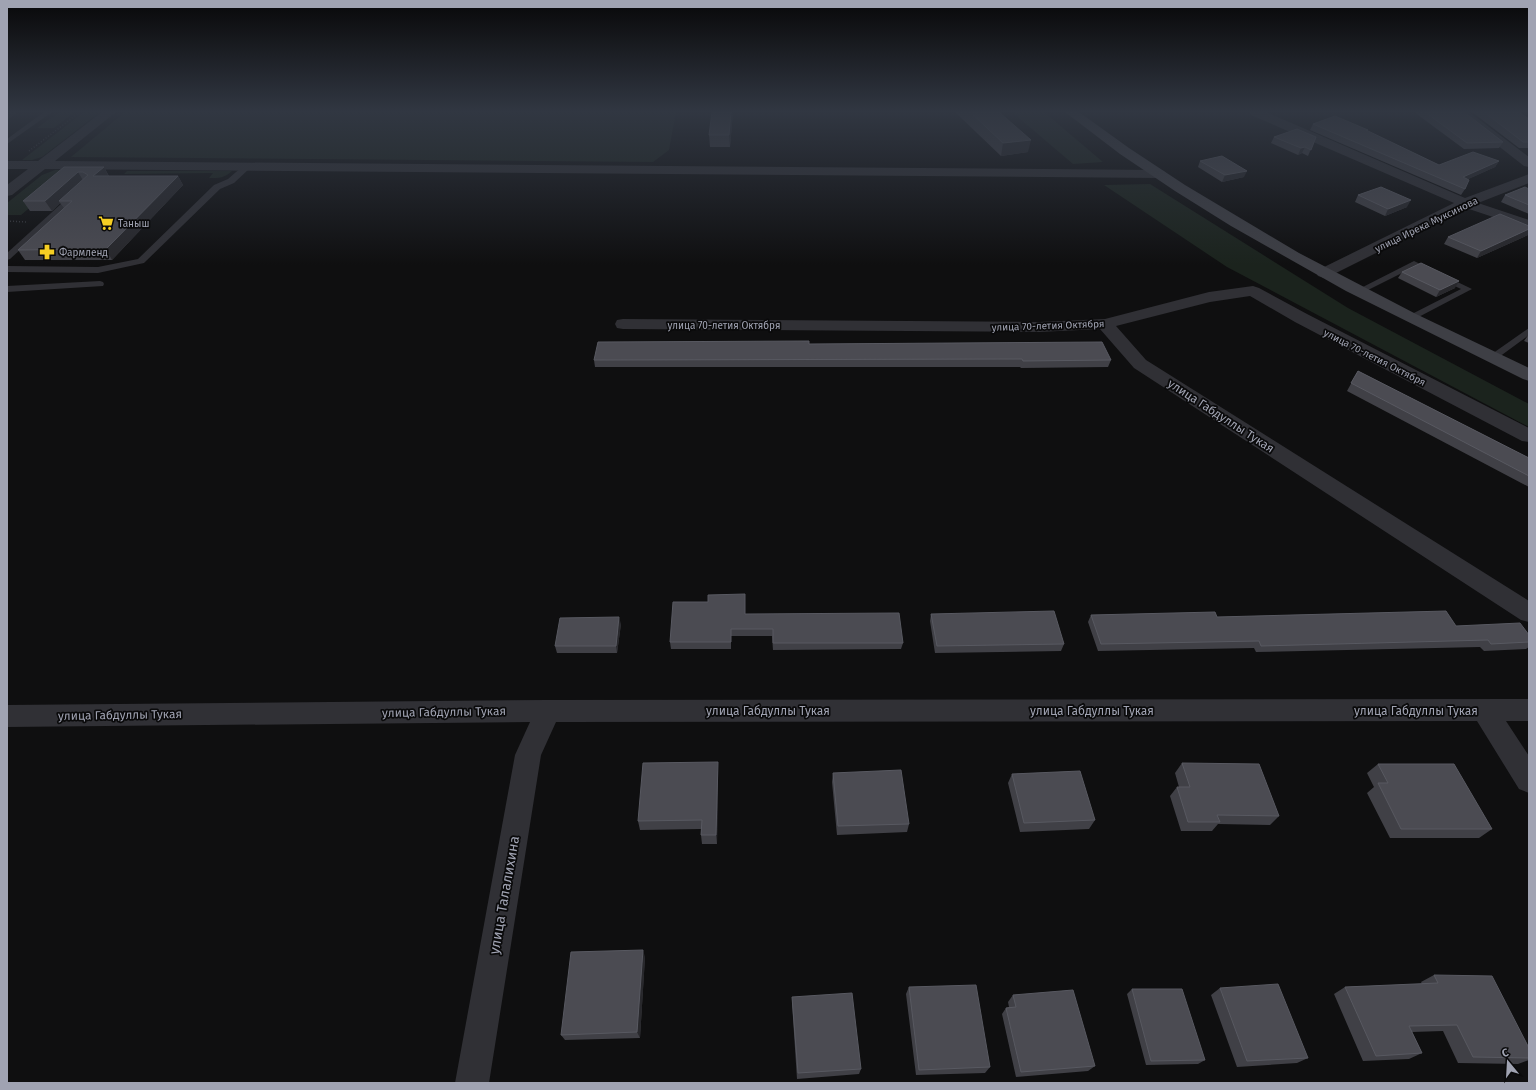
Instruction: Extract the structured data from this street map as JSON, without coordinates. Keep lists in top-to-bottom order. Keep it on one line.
{"streets":{"street":["улица Ирека Муксинова","улица 70-летия Октября","улица Габдуллы Тукая","улица Талалихина"]},"crossings":[["улица 70-летия Октября","улица Габдуллы Тукая"],["улица Габдуллы Тукая","улица Талалихина"]],"places":{"supermarket":["Таныш"],"pharmacy":["Фармленд"]},"north":"top"}
